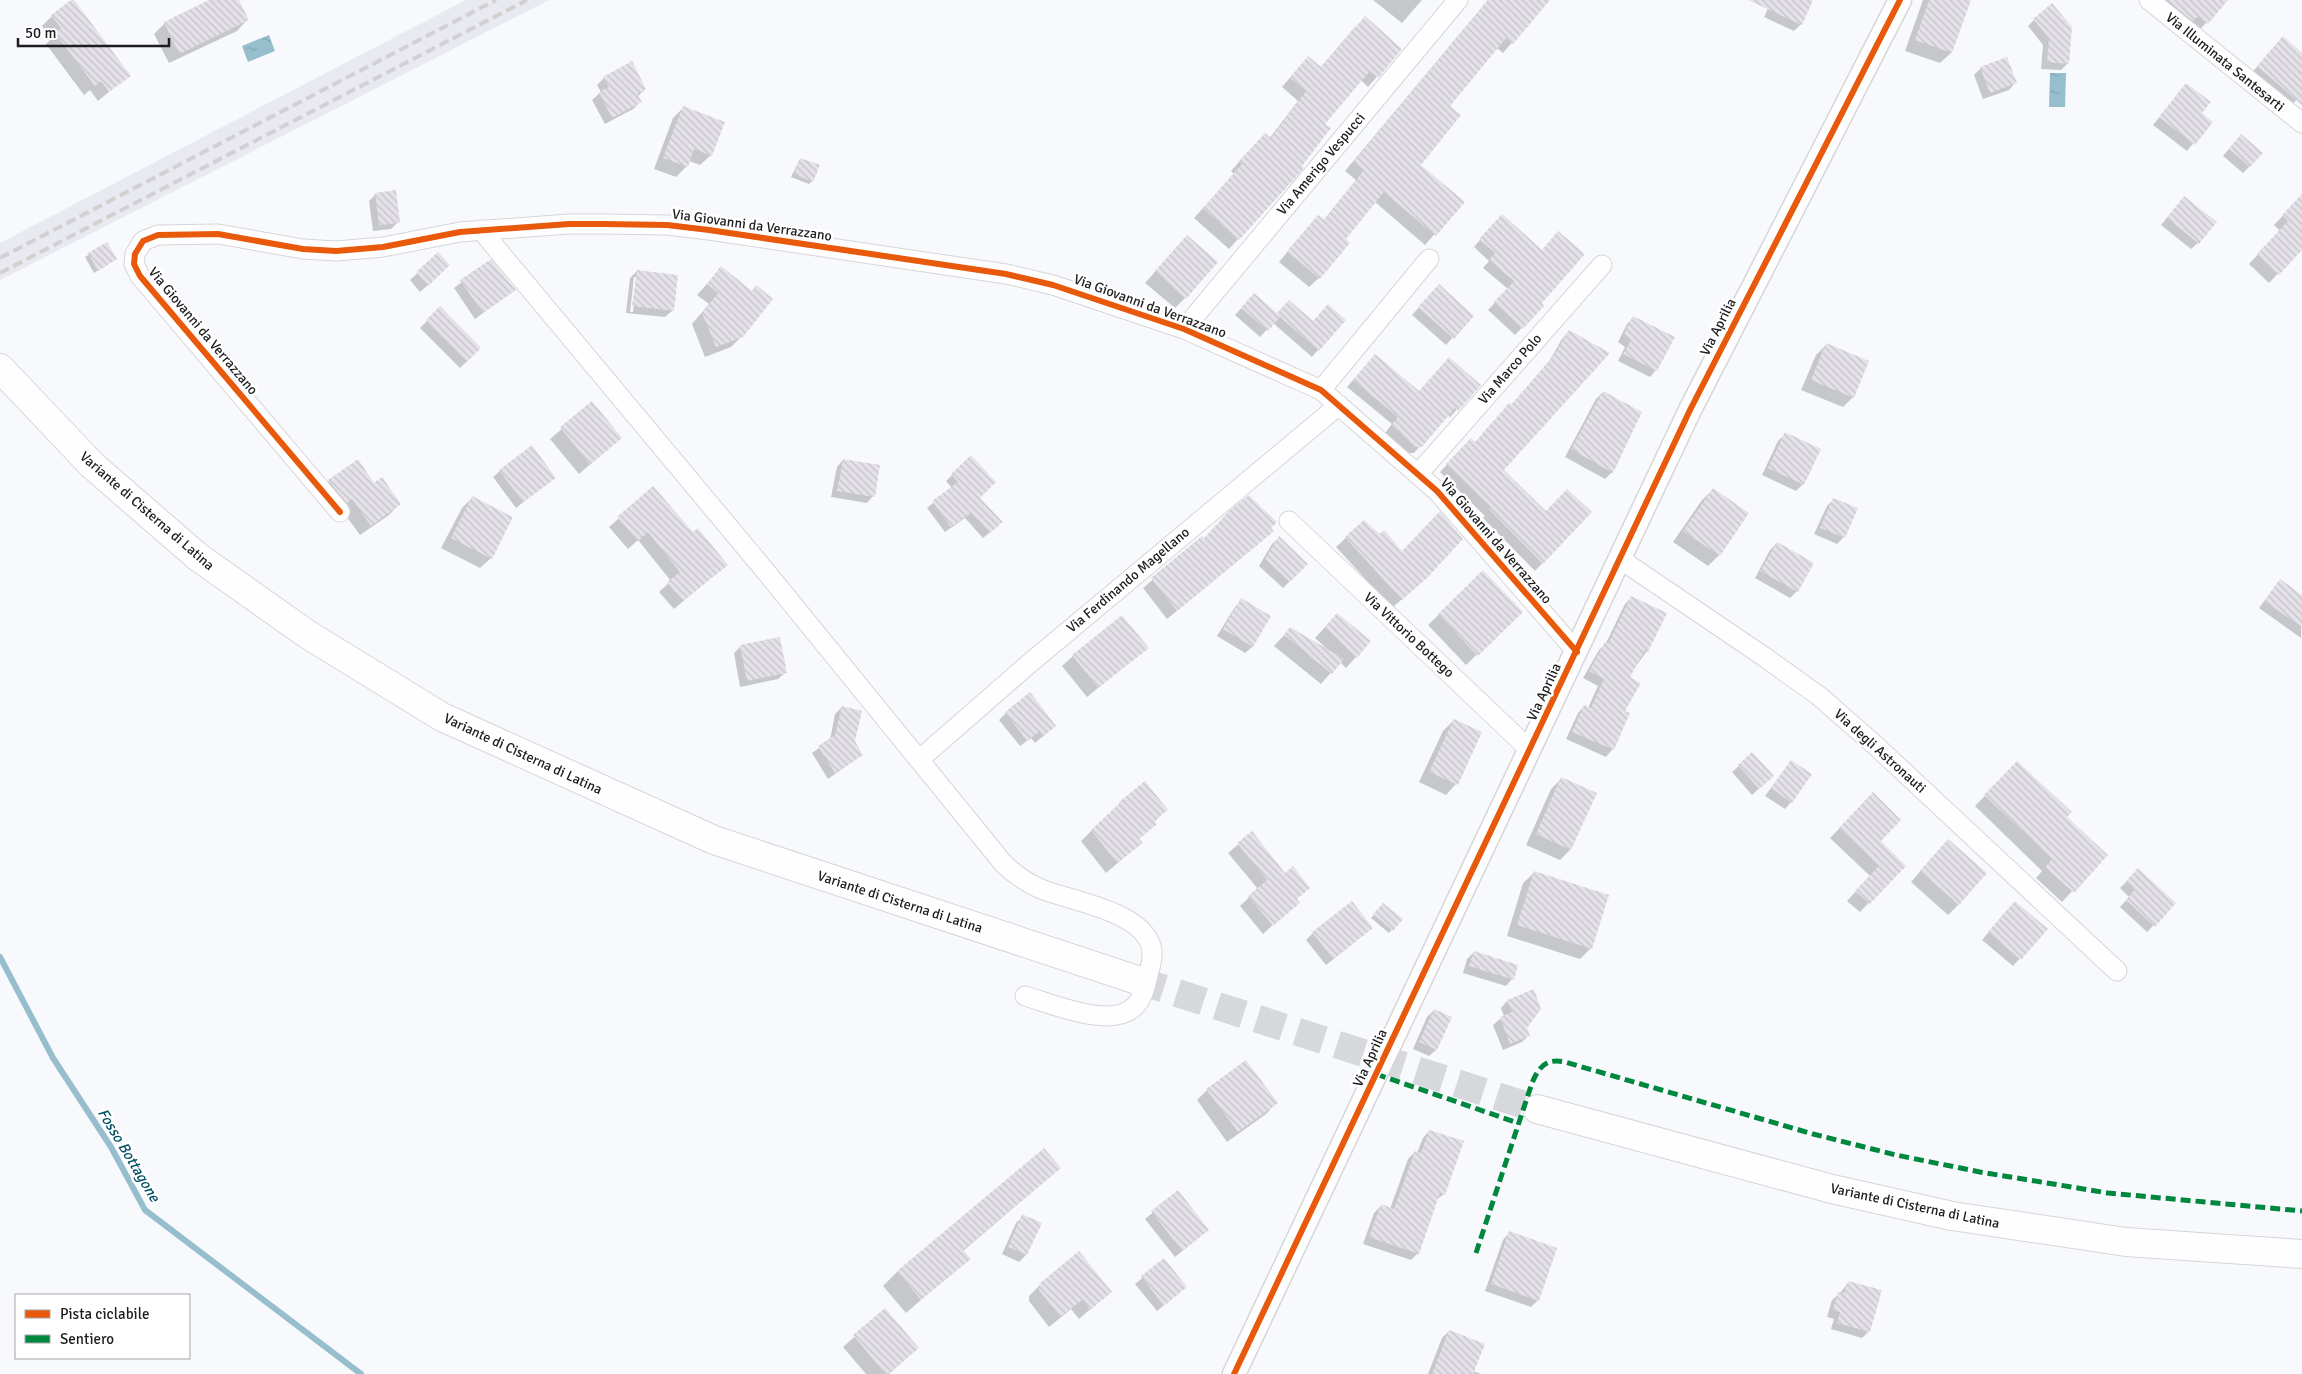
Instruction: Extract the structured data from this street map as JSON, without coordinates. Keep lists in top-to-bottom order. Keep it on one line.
{"streets":{"main road":["Variante di Cisterna di Latina"],"street":["Via Illuminata Santesarti","Via Amerigo Vespucci","Via Giovanni da Verrazzano","Via Aprilia","Via Marco Polo","Via Ferdinando Magellano","Via Vittorio Bottego","Via degli Astronauti"]},"crossings":[["Via Amerigo Vespucci","Via Giovanni da Verrazzano"],["Via Giovanni da Verrazzano","Via Aprilia"],["Via Giovanni da Verrazzano","Via Marco Polo"],["Via Giovanni da Verrazzano","Via Ferdinando Magellano"],["Via Aprilia","Via Vittorio Bottego"],["Via Aprilia","Via degli Astronauti"]],"water":["Fosso Bottagone"],"legend":["Pista ciclabile","Sentiero"],"scale_bar":"50 m"}
